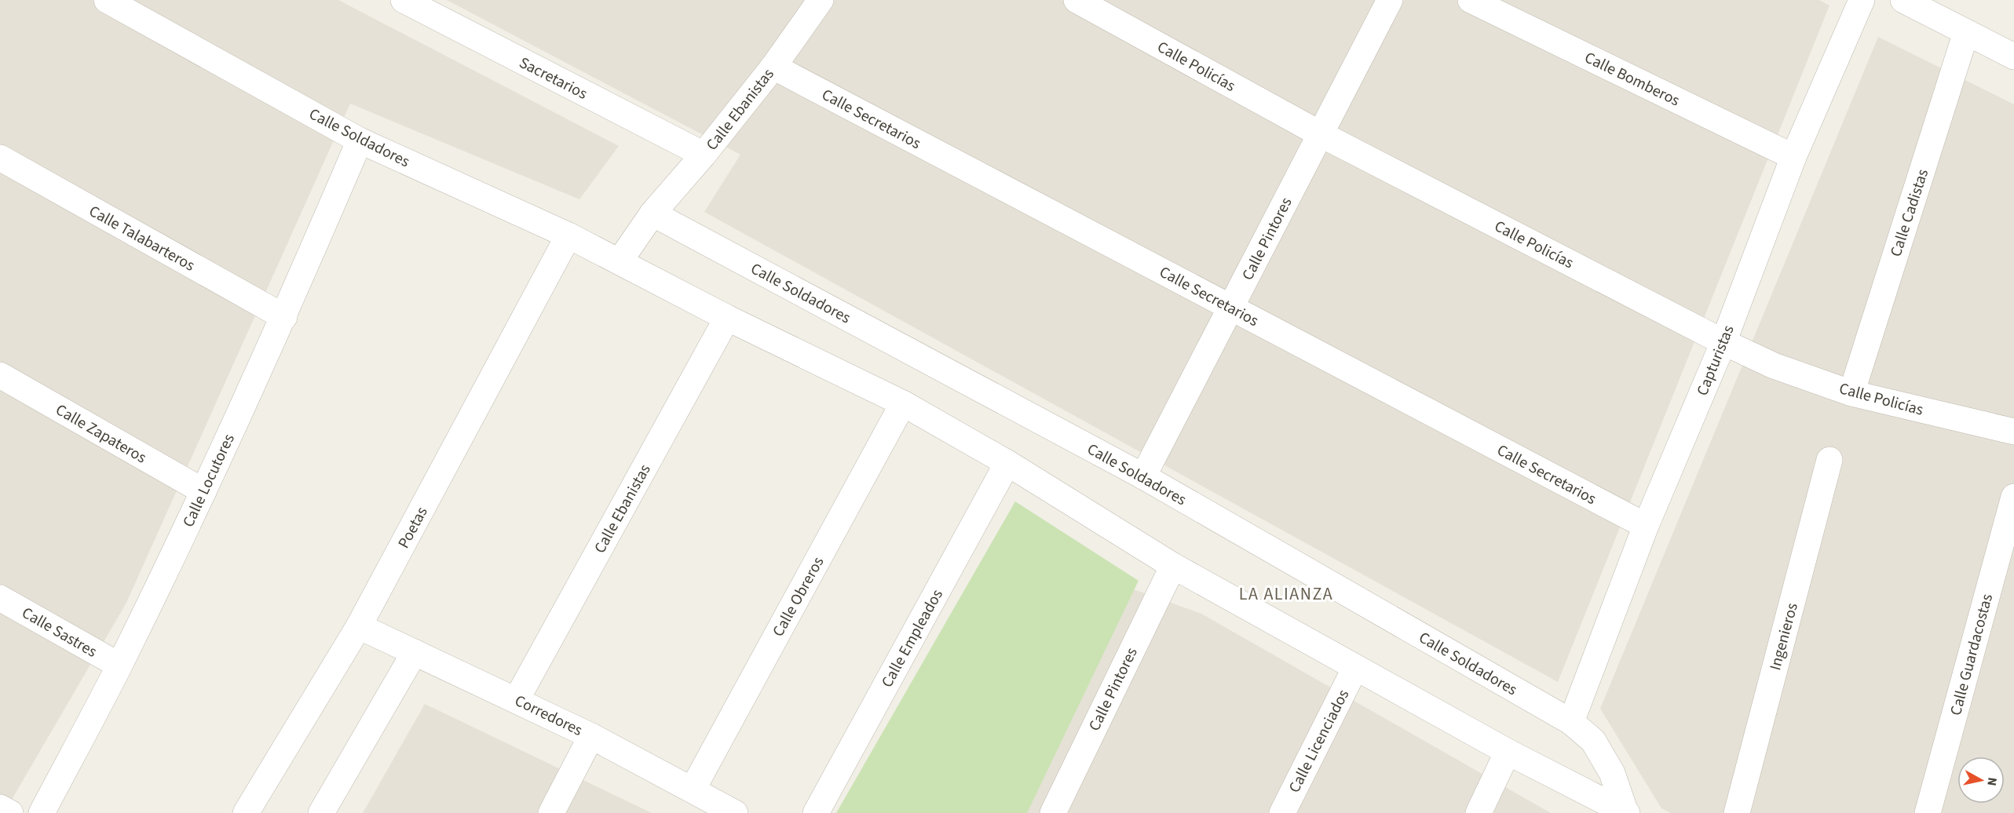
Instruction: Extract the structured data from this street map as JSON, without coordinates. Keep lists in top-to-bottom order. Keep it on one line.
{"streets":{"street":["Calle Policías","Sacretarios","Calle Bomberos","Calle Ebanistas","Calle Secretarios","Calle Soldadores","Calle Cadistas","Calle Talabarteros","Calle Pintores","Capturistas","Calle Zapateros","Calle Locutores","Poetas","Calle Obreros","Calle Sastres","Ingenieros","Calle Empleados","Calle Guardacostas","Corredores","Calle Licenciados"]},"crossings":[["Calle Policías","Calle Cadistas"],["Calle Policías","Calle Pintores"],["Calle Policías","Capturistas"],["Sacretarios","Calle Ebanistas"],["Calle Bomberos","Capturistas"],["Calle Ebanistas","Calle Secretarios"],["Calle Ebanistas","Calle Soldadores"],["Calle Ebanistas","Corredores"],["Calle Secretarios","Calle Pintores"],["Calle Secretarios","Capturistas"],["Calle Soldadores","Calle Pintores"],["Calle Soldadores","Capturistas"],["Calle Soldadores","Calle Locutores"],["Calle Soldadores","Poetas"],["Calle Soldadores","Calle Obreros"],["Calle Soldadores","Calle Empleados"],["Calle Soldadores","Calle Licenciados"],["Calle Talabarteros","Calle Locutores"],["Calle Zapateros","Calle Locutores"],["Calle Locutores","Calle Sastres"],["Poetas","Corredores"],["Calle Obreros","Corredores"]],"districts":["LA ALIANZA"],"north":"right"}
